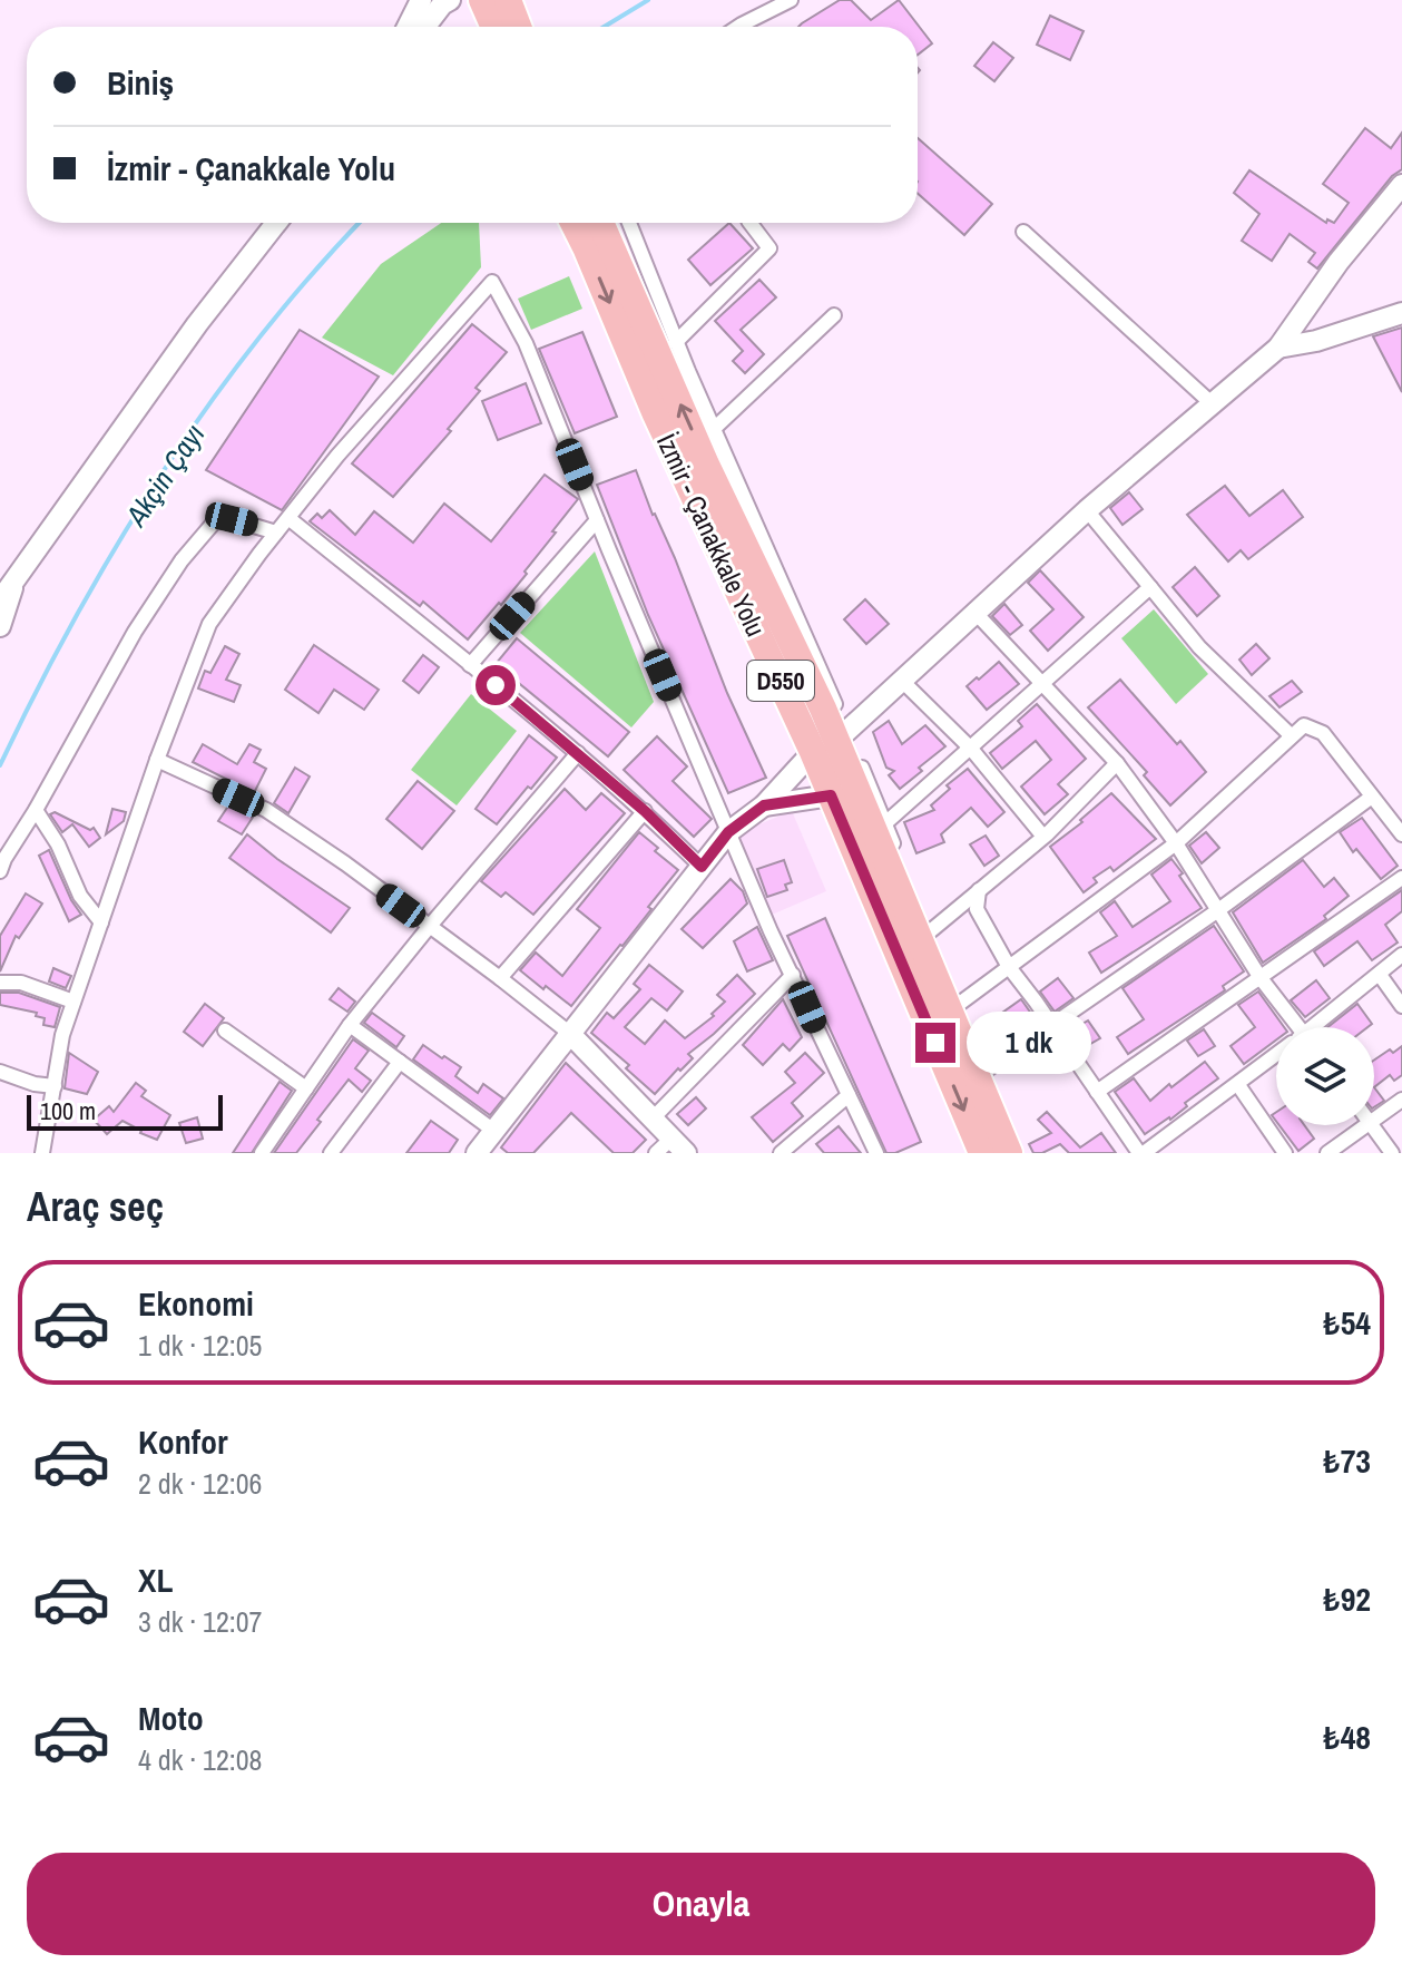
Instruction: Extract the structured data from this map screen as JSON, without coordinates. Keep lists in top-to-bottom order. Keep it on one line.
{"streets":{"highway":["İzmir - Çanakkale Yolu","D550"]},"water":["Akçin Çayı"],"scale_bar":"100 m","page":{"banner":["Biniş","İzmir - Çanakkale Yolu"],"bubble":"1 dk","scale":"100 m","heading":"Araç seç","list":[{"name":"Ekonomi","note":"1 dk · 12:05","value":"₺54"},{"name":"Konfor","note":"2 dk · 12:06","value":"₺73"},{"name":"XL","note":"3 dk · 12:07","value":"₺92"},{"name":"Moto","note":"4 dk · 12:08","value":"₺48"}],"buttons":"Onayla"}}
